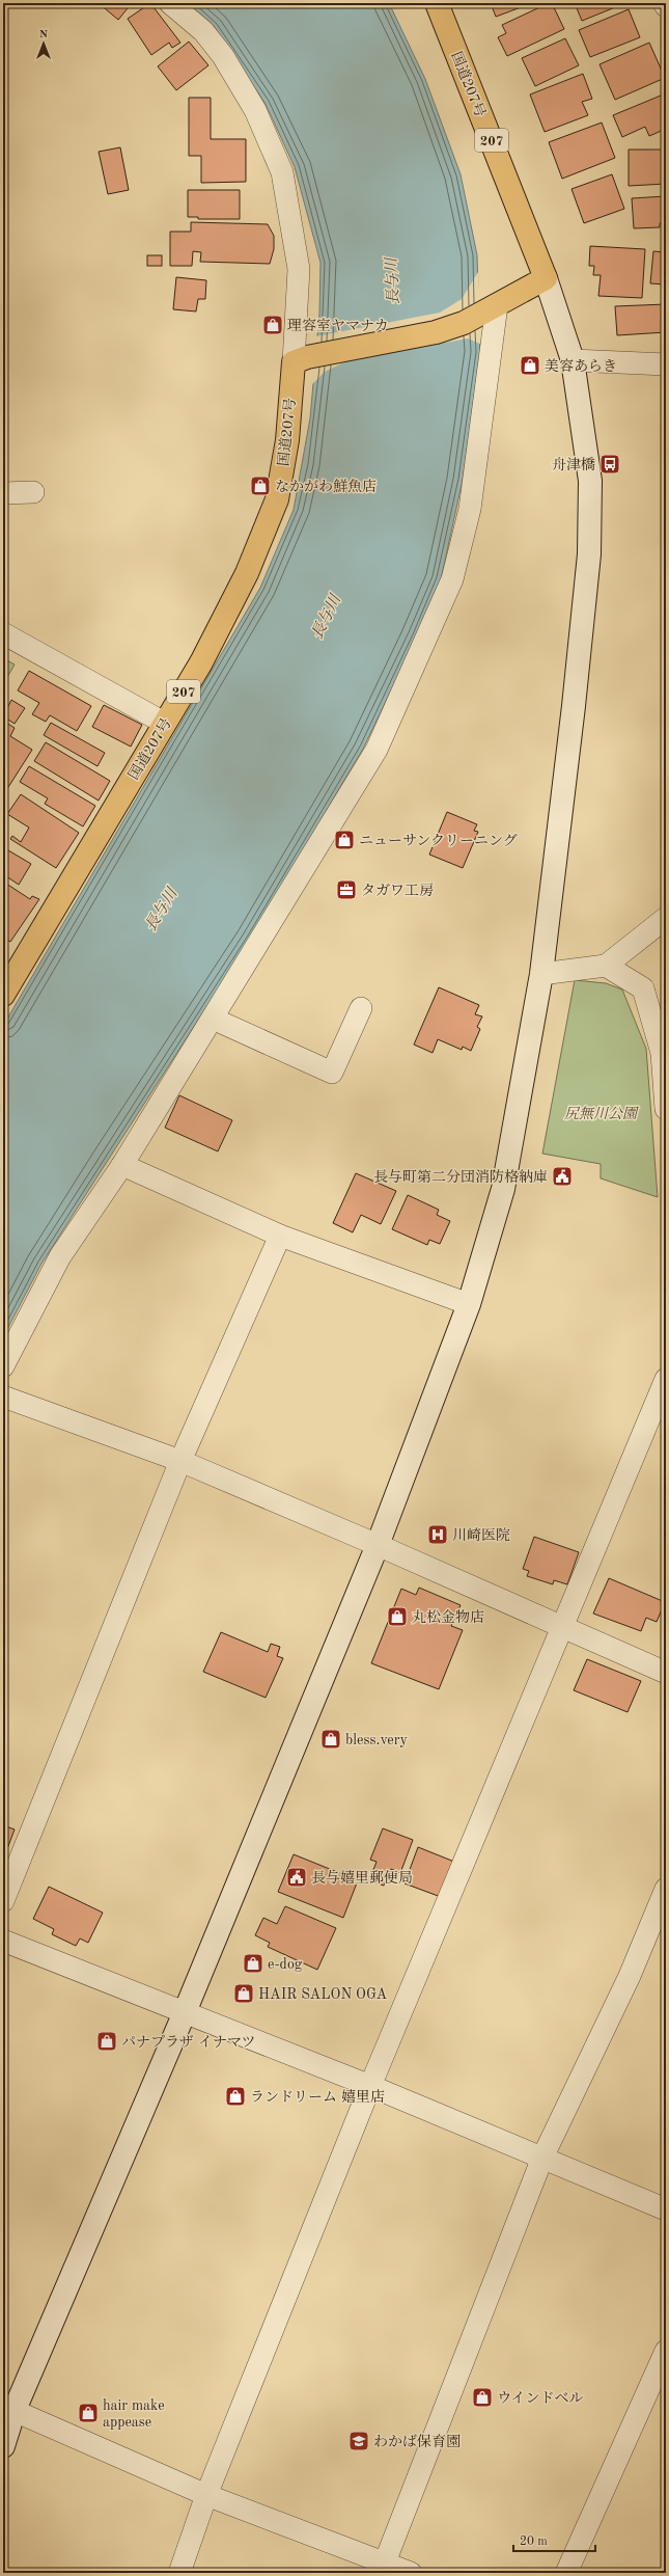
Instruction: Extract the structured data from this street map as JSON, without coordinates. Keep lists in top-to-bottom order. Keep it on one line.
{"streets":{"highway":["国道207号","207"]},"water":["長与川"],"parks":["尻無川公園"],"places":{"shop":["理容室ヤマナカ","美容あらき","なかがわ鮮魚店","ニューサンクリーニング","丸松金物店","bless.very","e-dog","HAIR SALON OGA","パナプラザ イナマツ","ランドリーム 嬉里店","ウインドベル","hair make appease"],"bus stop":["舟津橋"],"office":["タガワ工房"],"public building":["長与町第二分団消防格納庫","長与嬉里郵便局"],"hospital":["川崎医院"],"school or university":["わかば保育園"]},"scale_bar":"20 m","north":"top"}
